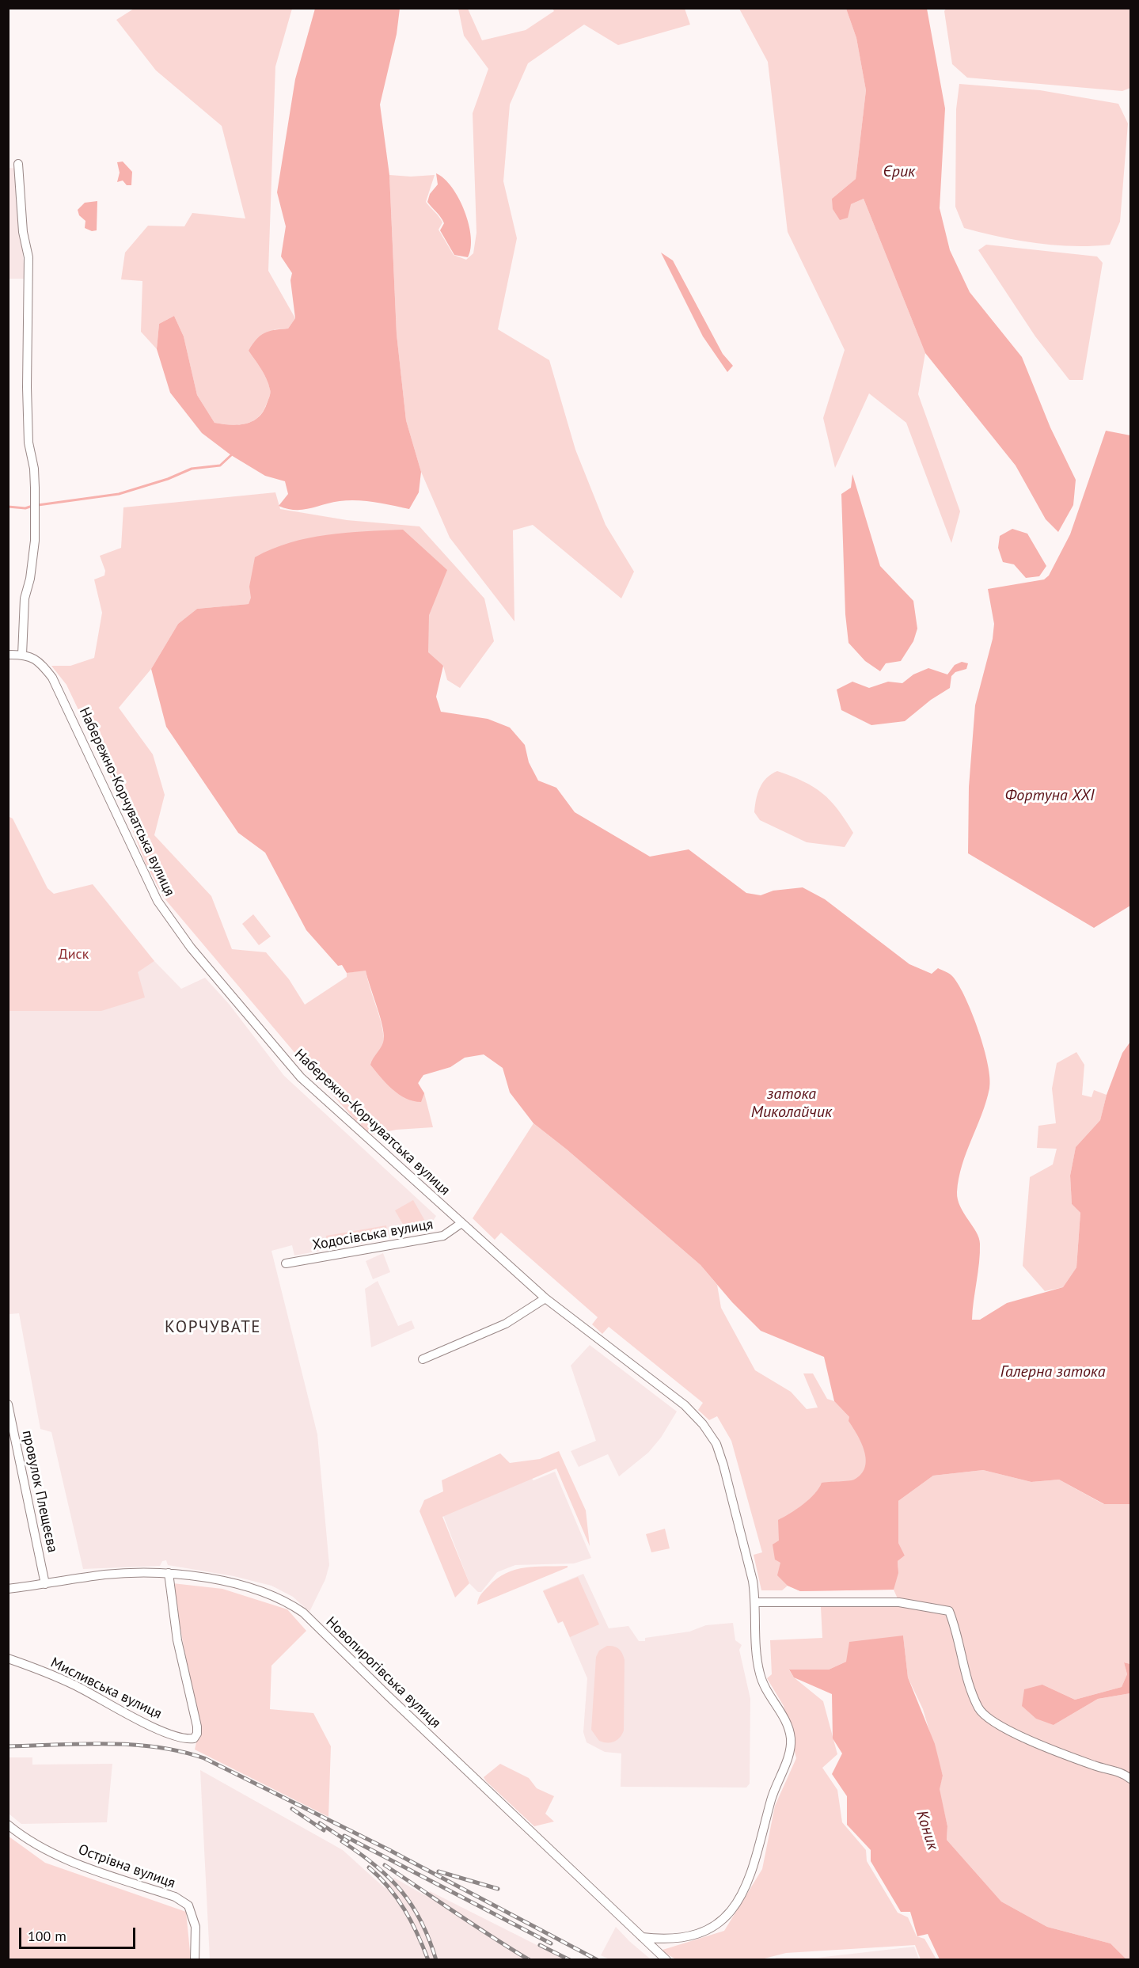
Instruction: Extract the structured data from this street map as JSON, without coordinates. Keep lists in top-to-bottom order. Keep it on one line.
{"streets":{"street":["Набережно-Корчуватська вулиця","Ходосівська вулиця","провулок Плещеєва","Новопирогівська вулиця","Мисливська вулиця","Острівна вулиця"]},"crossings":[["Набережно-Корчуватська вулиця","Ходосівська вулиця"],["Набережно-Корчуватська вулиця","Новопирогівська вулиця"],["провулок Плещеєва","Новопирогівська вулиця"],["Новопирогівська вулиця","Мисливська вулиця"]],"districts":["КОРЧУВАТЕ"],"water":["Єрик","Фортуна XXI","затока Миколайчик","Галерна затока","Коник"],"parks":["Диск"],"scale_bar":"100 m"}
